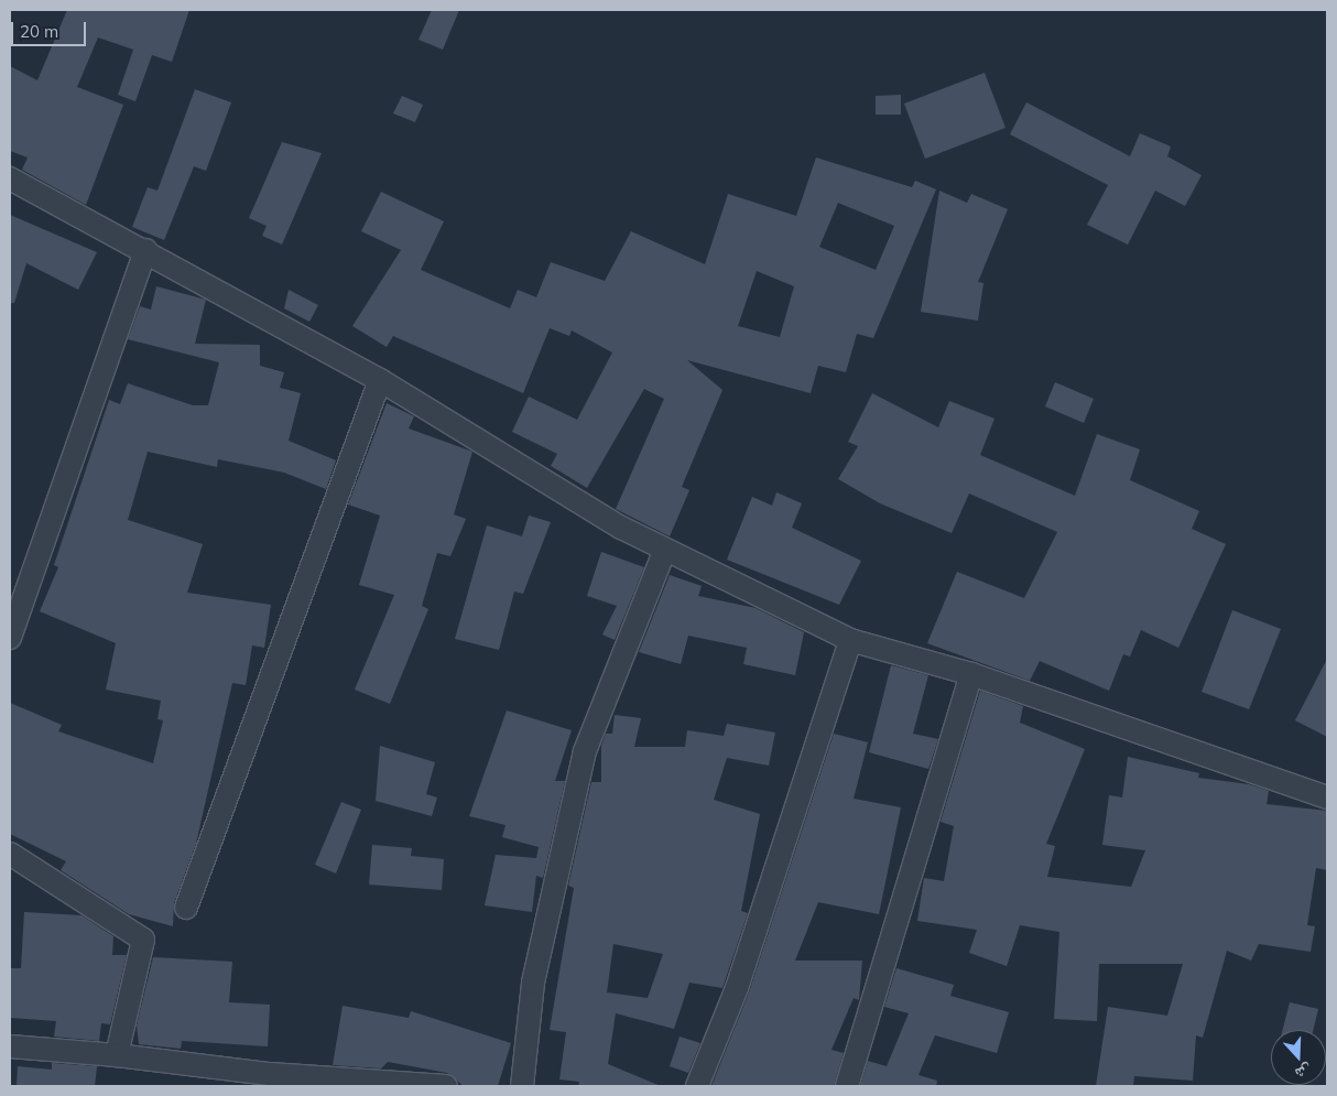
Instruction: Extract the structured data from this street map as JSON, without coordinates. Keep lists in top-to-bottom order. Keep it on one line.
{"scale_bar":"20 m","north":"bottom"}
